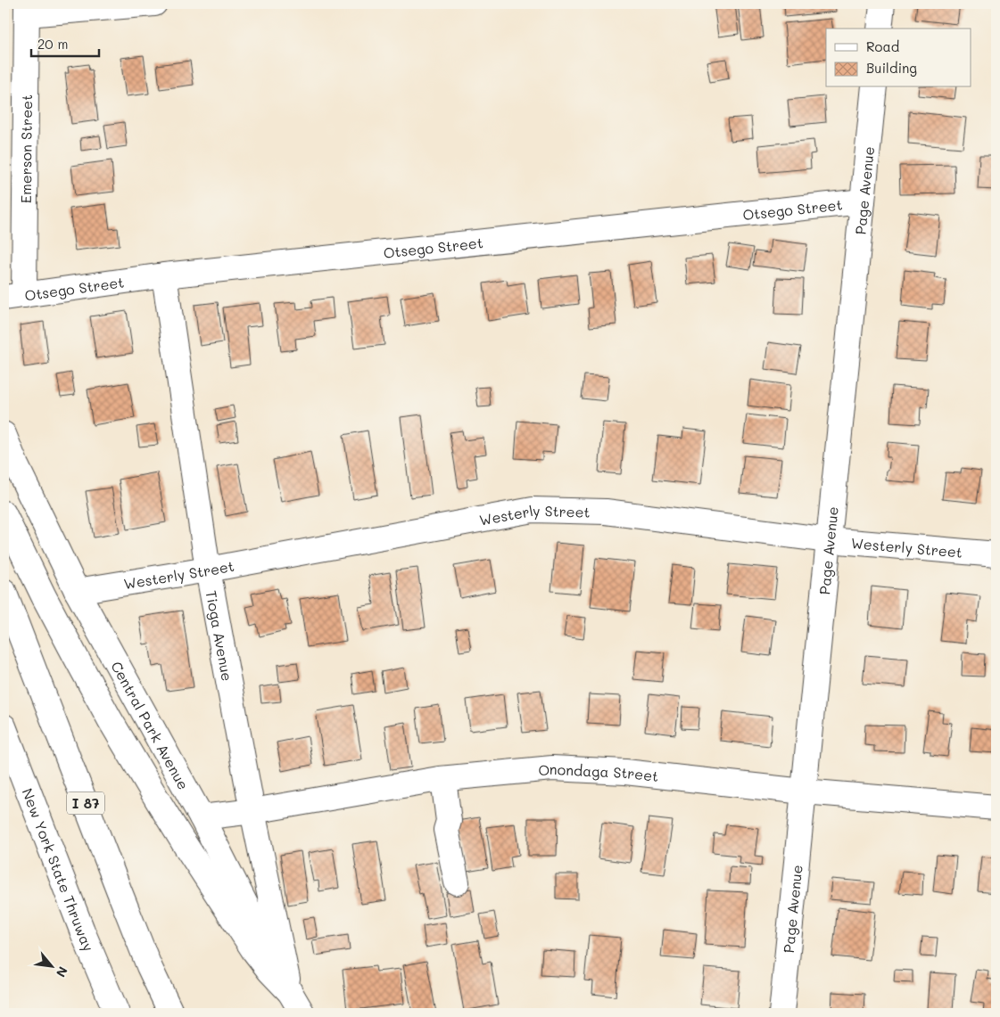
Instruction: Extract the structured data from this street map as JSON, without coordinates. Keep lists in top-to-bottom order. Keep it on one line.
{"streets":{"main road":["Emerson Street","Page Avenue","Otsego Street","Westerly Street","Tioga Avenue","Central Park Avenue","Onondaga Street","I 87","New York State Thruway"]},"crossings":[["Emerson Street","Otsego Street"],["Page Avenue","Otsego Street"],["Page Avenue","Westerly Street"],["Page Avenue","Onondaga Street"],["Otsego Street","Tioga Avenue"],["Westerly Street","Tioga Avenue"],["Westerly Street","Central Park Avenue"],["Tioga Avenue","Central Park Avenue"],["Tioga Avenue","Onondaga Street"],["Central Park Avenue","Onondaga Street"]],"legend":["Road","Building"],"scale_bar":"20 m","north":"bottom right"}
